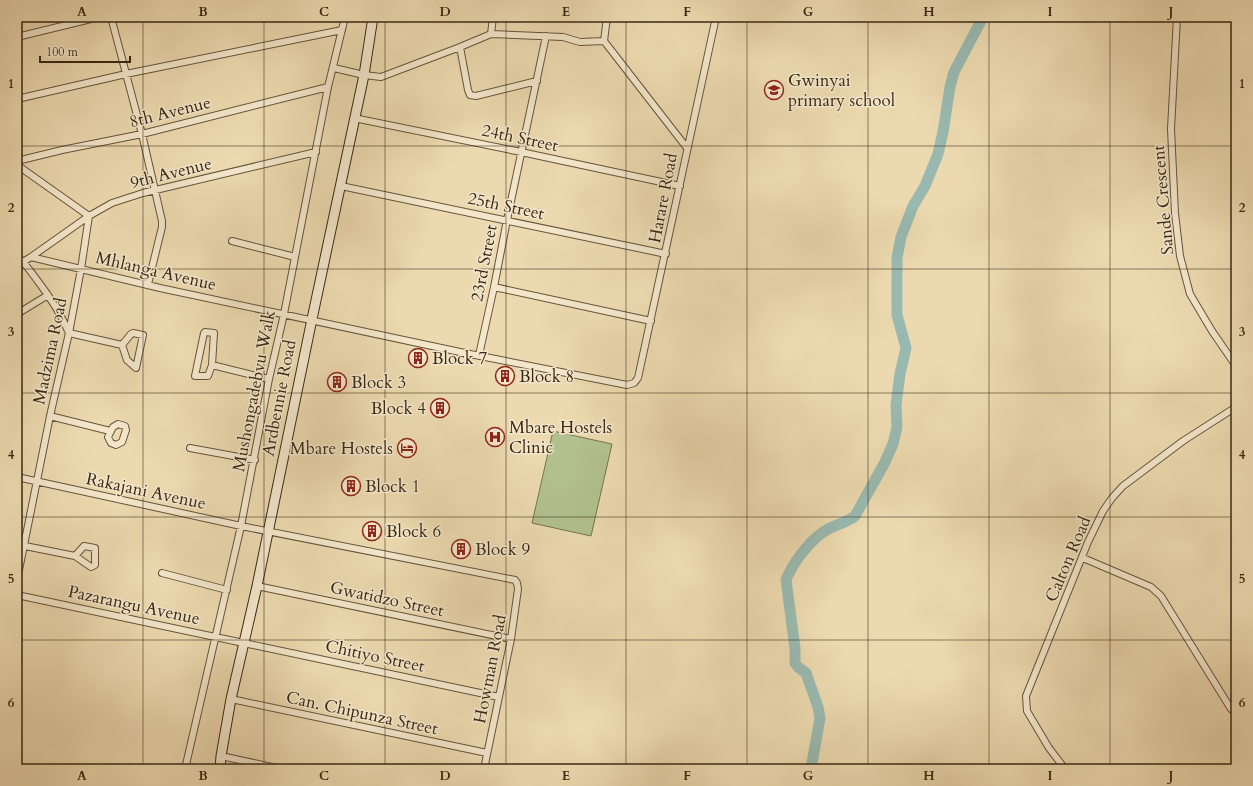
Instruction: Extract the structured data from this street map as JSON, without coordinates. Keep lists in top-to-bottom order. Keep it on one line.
{"streets":{"main road":["Ardbennie Road"],"street":["8th Avenue","24th Street","9th Avenue","Harare Road","Sande Crescent","25th Street","23rd Street","Mhlanga Avenue","Madzima Road","Mushongadebvu Walk","Rakajani Avenue","Calton Road","Gwatidzo Street","Pazarangu Avenue","Chitiyo Street","Howman Road","Can. Chipunza Street"]},"crossings":[["8th Avenue","Mushongadebvu Walk"],["24th Street","Harare Road"],["24th Street","23rd Street"],["24th Street","Ardbennie Road"],["9th Avenue","Mhlanga Avenue"],["9th Avenue","Mushongadebvu Walk"],["Harare Road","25th Street"],["Harare Road","Mhlanga Avenue"],["25th Street","23rd Street"],["25th Street","Ardbennie Road"],["23rd Street","Mhlanga Avenue"],["Mhlanga Avenue","Madzima Road"],["Mhlanga Avenue","Mushongadebvu Walk"],["Mhlanga Avenue","Ardbennie Road"],["Madzima Road","Rakajani Avenue"],["Mushongadebvu Walk","Rakajani Avenue"],["Mushongadebvu Walk","Pazarangu Avenue"],["Ardbennie Road","Rakajani Avenue"],["Ardbennie Road","Gwatidzo Street"],["Ardbennie Road","Pazarangu Avenue"],["Ardbennie Road","Chitiyo Street"],["Ardbennie Road","Can. Chipunza Street"],["Rakajani Avenue","Howman Road"],["Gwatidzo Street","Howman Road"],["Pazarangu Avenue","Chitiyo Street"],["Chitiyo Street","Howman Road"],["Howman Road","Can. Chipunza Street"]],"places":{"school or university":["Gwinyai primary school"],"building":["Block 7","Block 8","Block 3","Block 4","Block 1","Block 6","Block 9"],"hospital":["Mbare Hostels Clinic"],"hotel":["Mbare Hostels"]},"scale_bar":"100 m","grid":{"columns":["A","B","C","D","E","F","G","H","I","J"],"rows":["1","2","3","4","5","6"]}}
